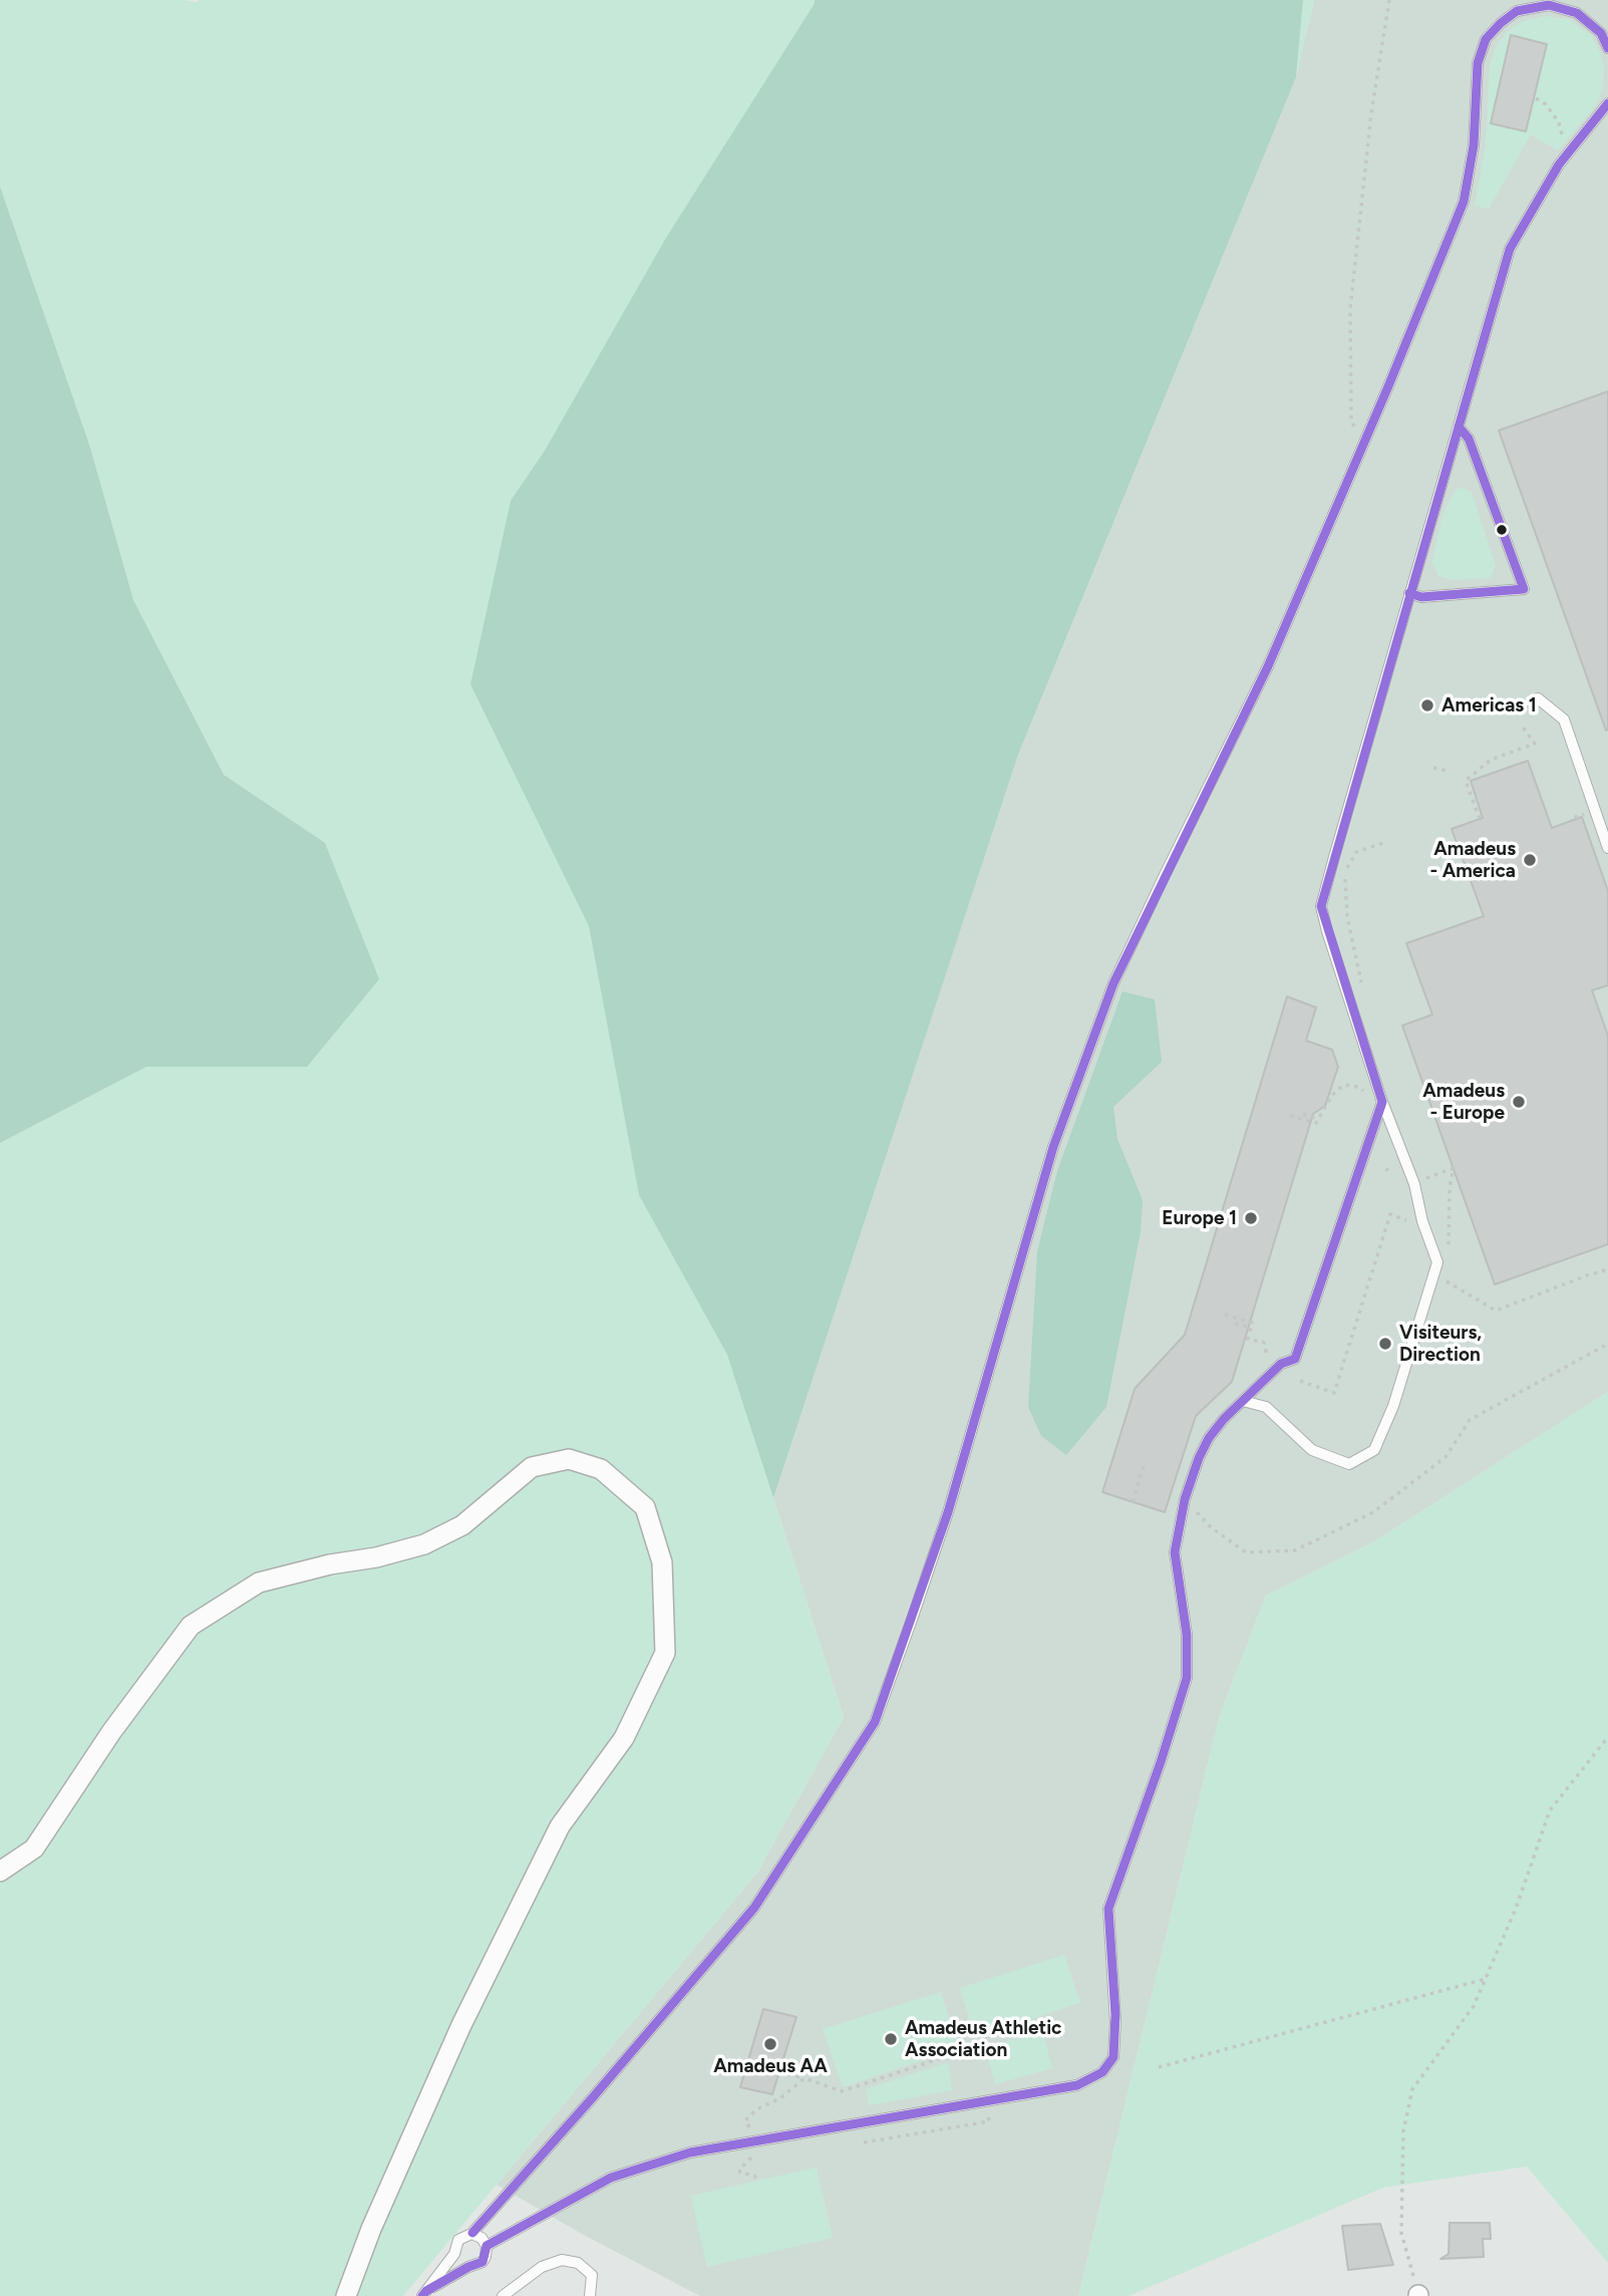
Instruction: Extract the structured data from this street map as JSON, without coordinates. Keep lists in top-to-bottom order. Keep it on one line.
{"places":["Americas 1","Amadeus - America","Amadeus - Europe","Europe 1","Visiteurs, Direction","Amadeus Athletic Association","Amadeus AA"]}
